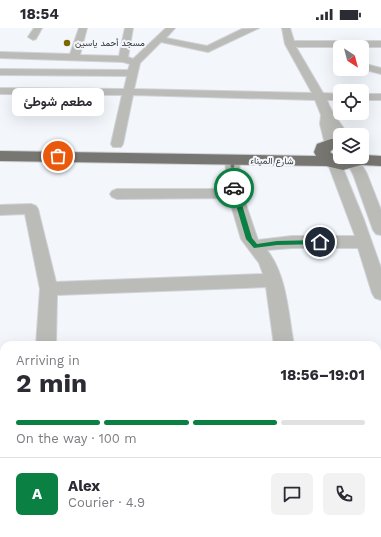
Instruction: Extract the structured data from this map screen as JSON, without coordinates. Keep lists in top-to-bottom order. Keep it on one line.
{"streets":{"highway":["شارع الميناء"]},"places":["مسجد أحمد ياسين","مطعم شوطئ"],"north":"bottom right","page":{"status":"18:54","bubble":"مطعم شوطئ","heading":["2 min","Arriving in","18:56–19:01"],"panel":["Alex","Courier · 4.9"],"bar":"On the way · 100 m","round":"A"}}
